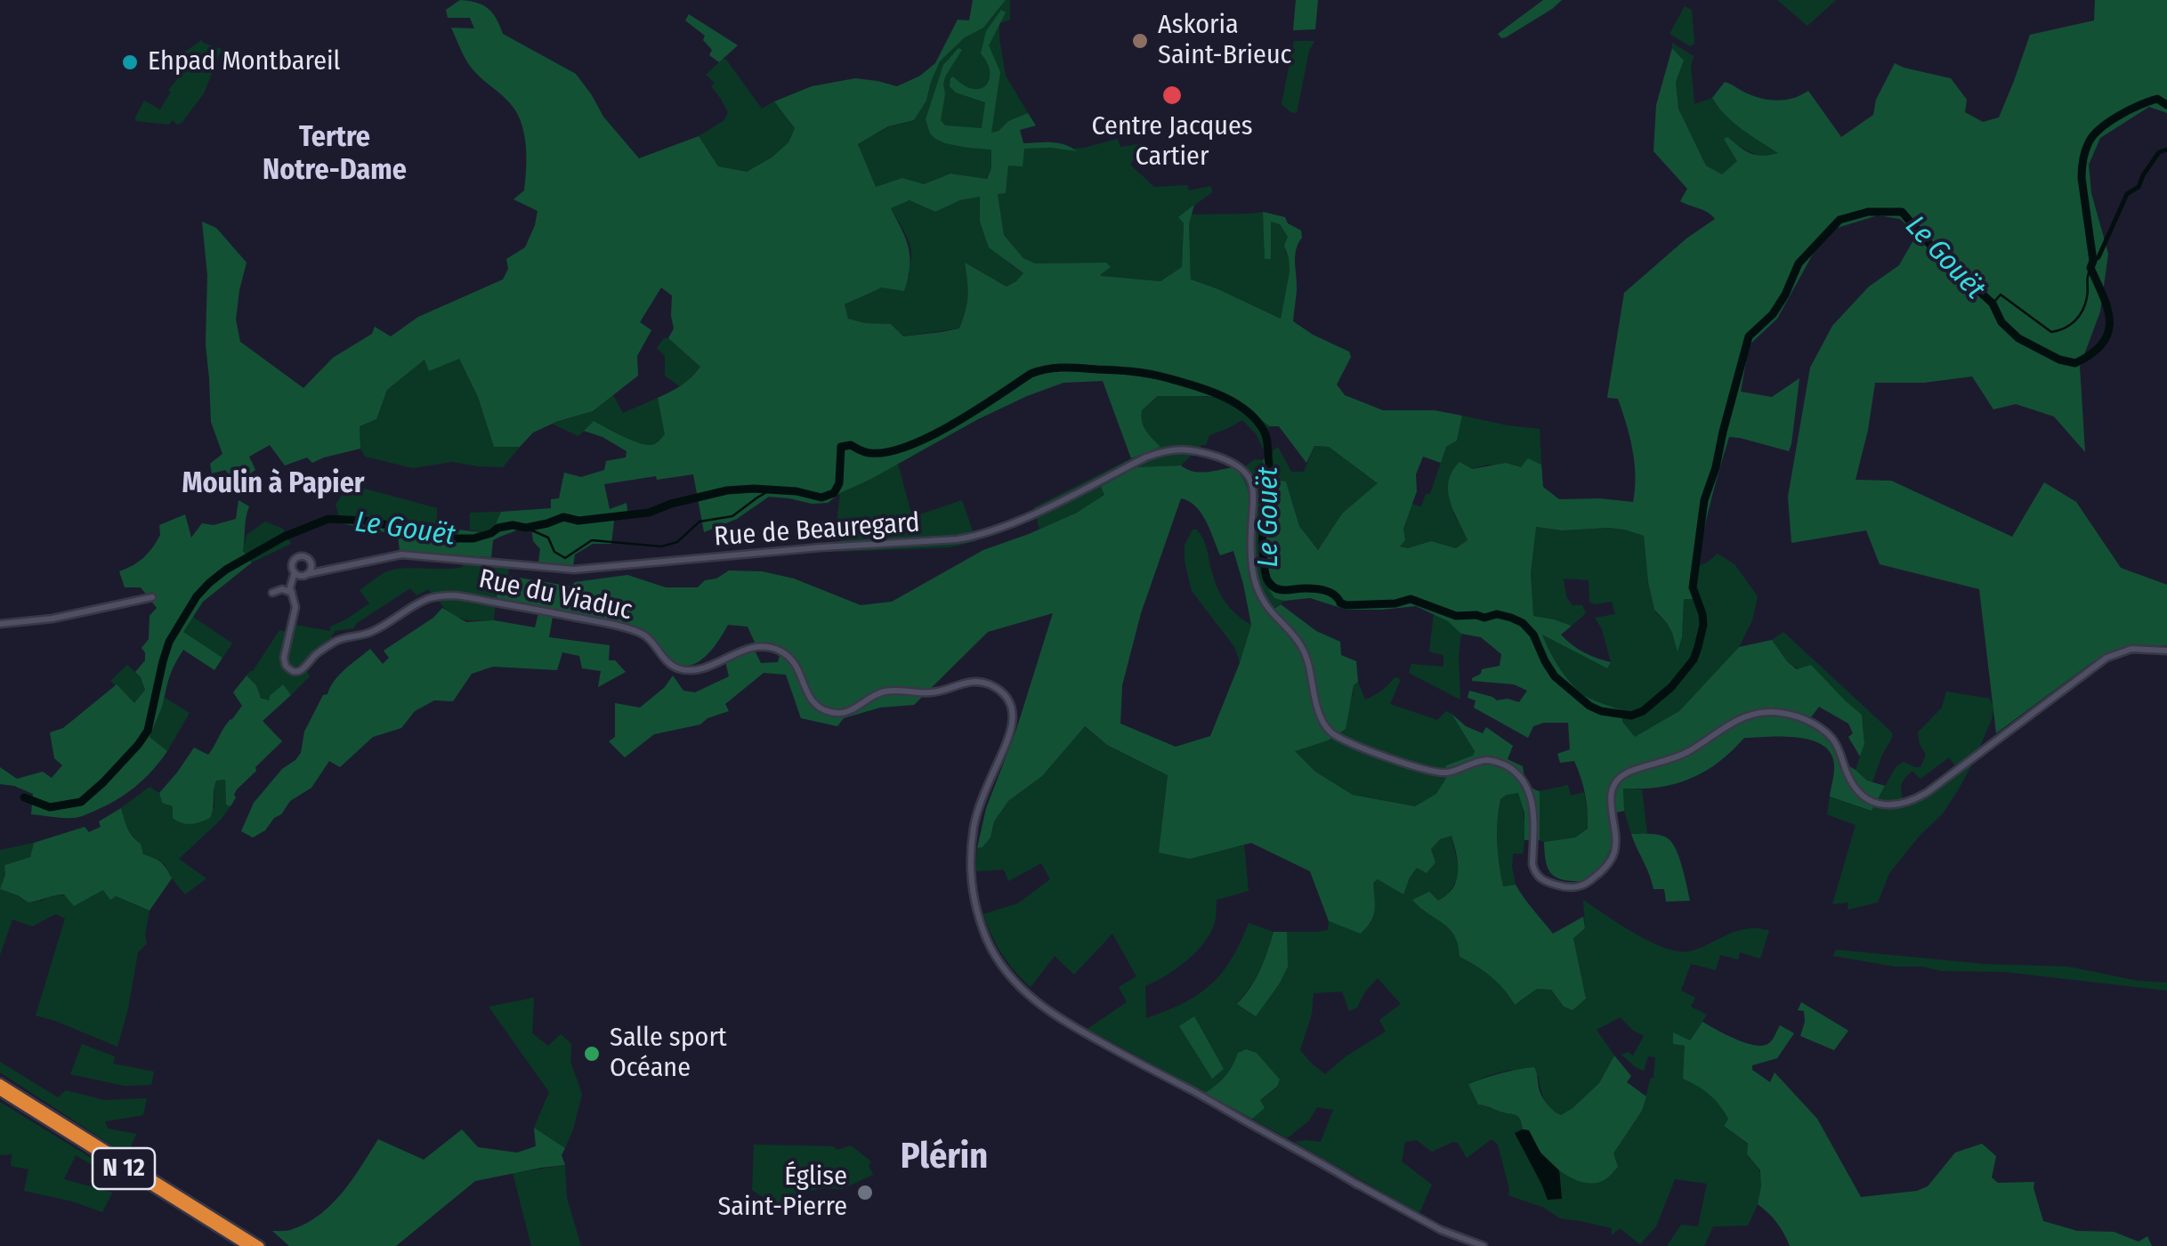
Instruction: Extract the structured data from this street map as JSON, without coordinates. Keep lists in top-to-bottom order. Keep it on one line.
{"streets":{"highway":["N 12"],"main road":["Rue de Beauregard","Rue du Viaduc"]},"districts":["Tertre Notre-Dame","Moulin à Papier","Plérin"],"water":["Le Gouët"],"places":["Askoria Saint-Brieuc","Ehpad Montbareil","Centre Jacques Cartier","Salle sport Océane","Église Saint-Pierre"]}
